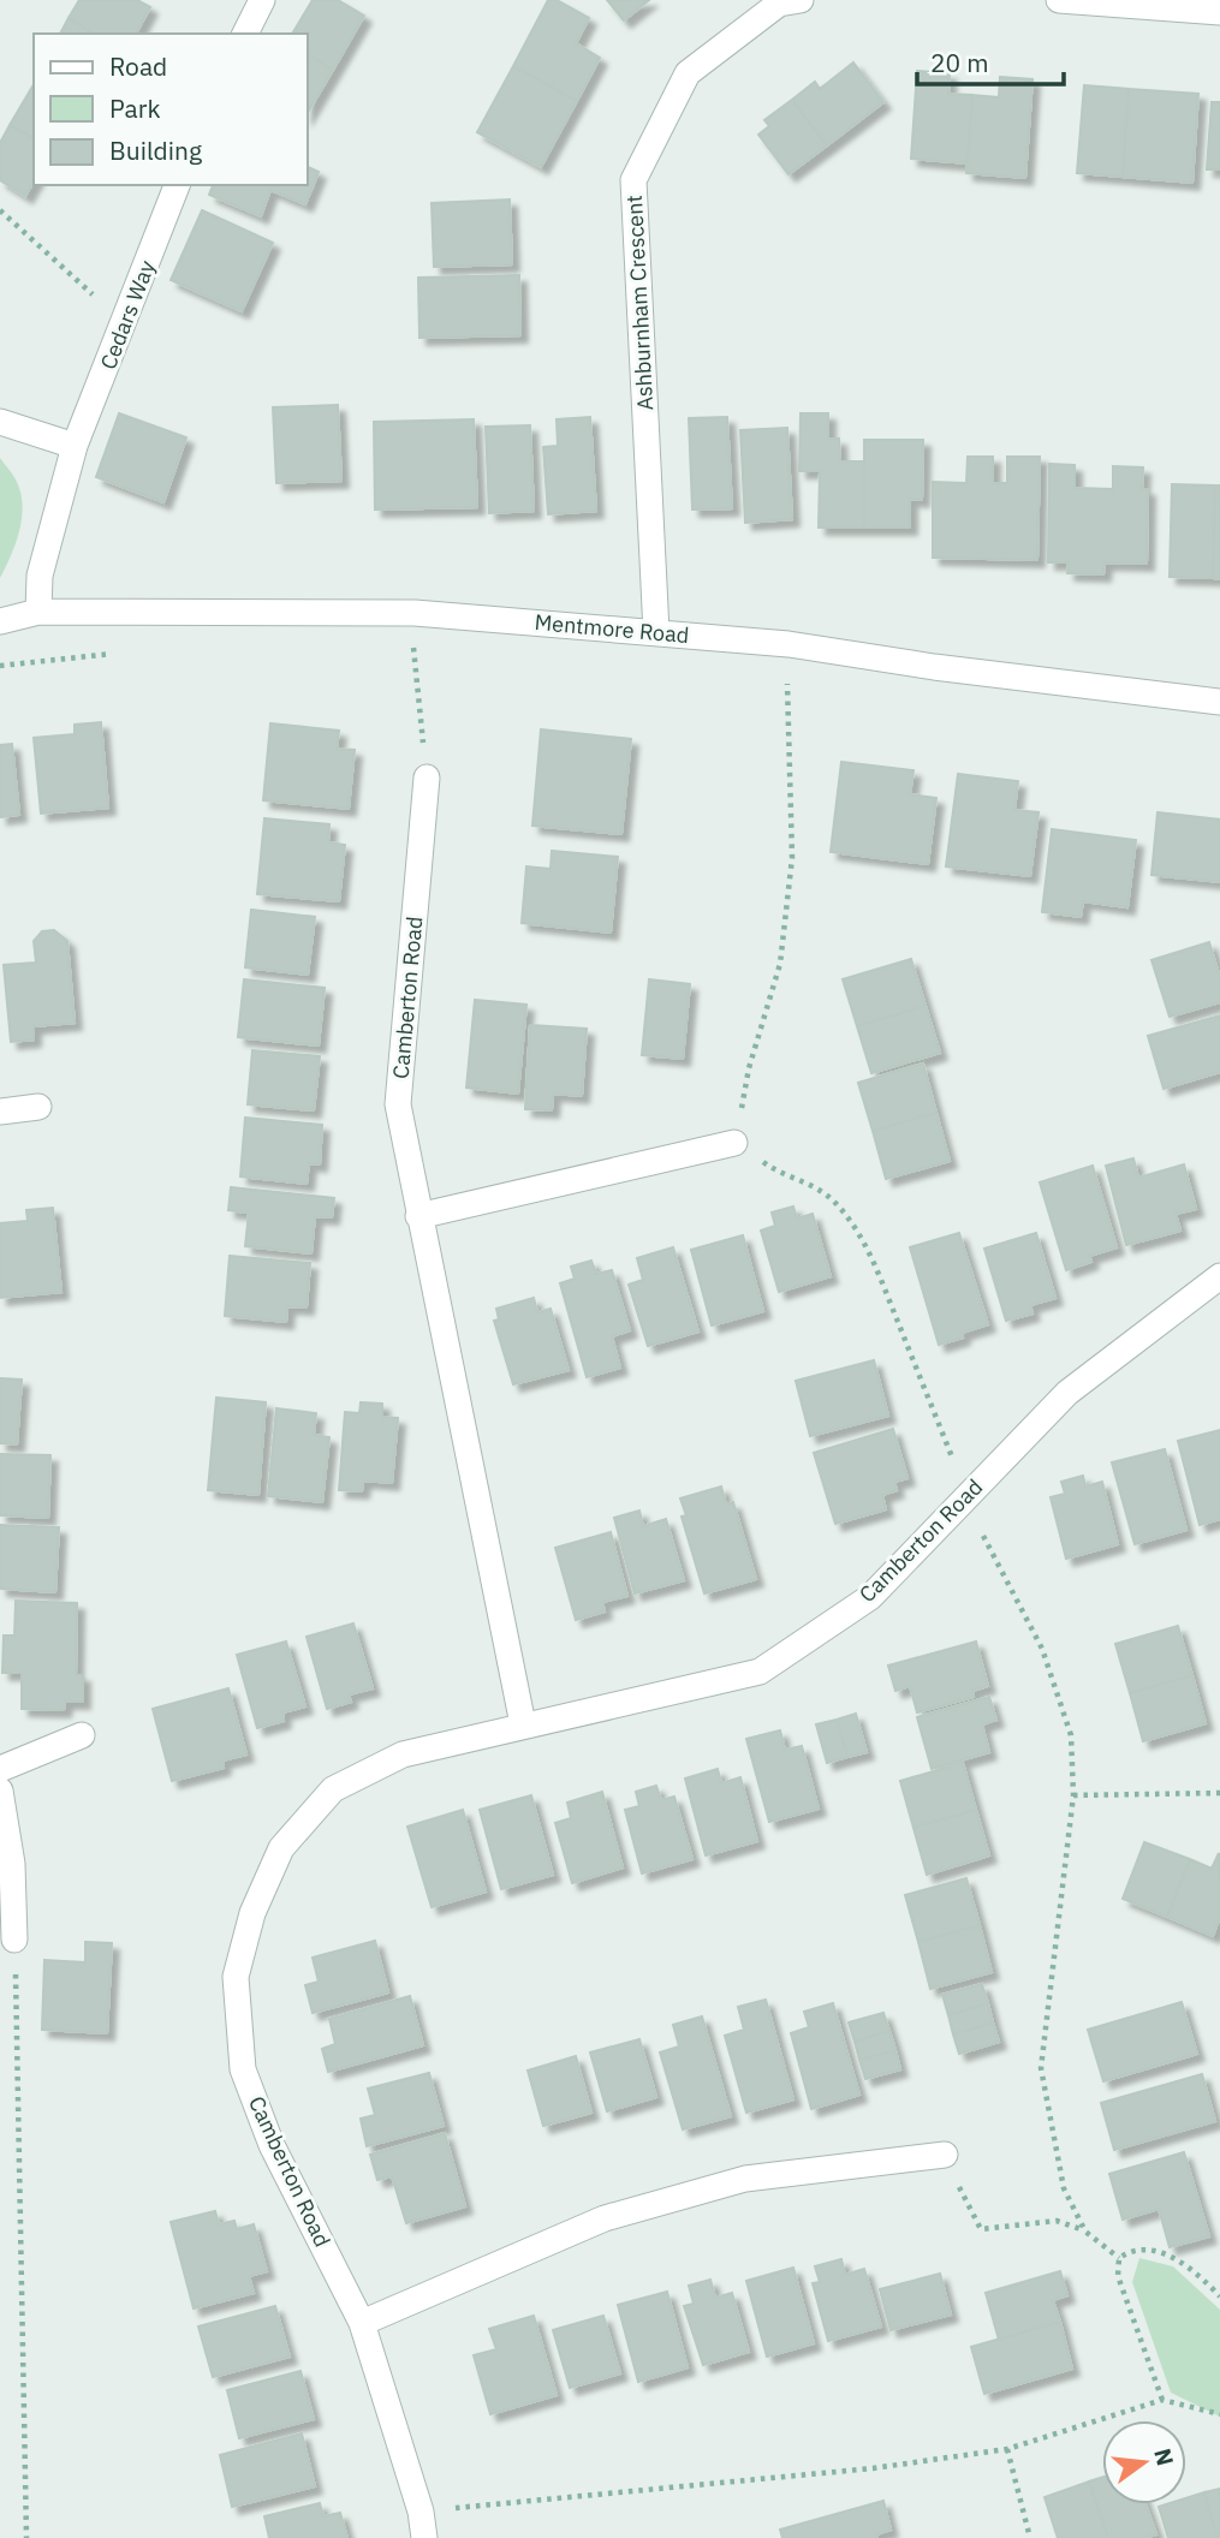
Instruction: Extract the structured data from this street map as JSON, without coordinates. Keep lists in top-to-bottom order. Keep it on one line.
{"streets":{"street":["Ashburnham Crescent","Cedars Way","Mentmore Road","Camberton Road"]},"crossings":[["Ashburnham Crescent","Mentmore Road"],["Cedars Way","Mentmore Road"]],"legend":["Road","Park","Building"],"scale_bar":"20 m","north":"right"}
